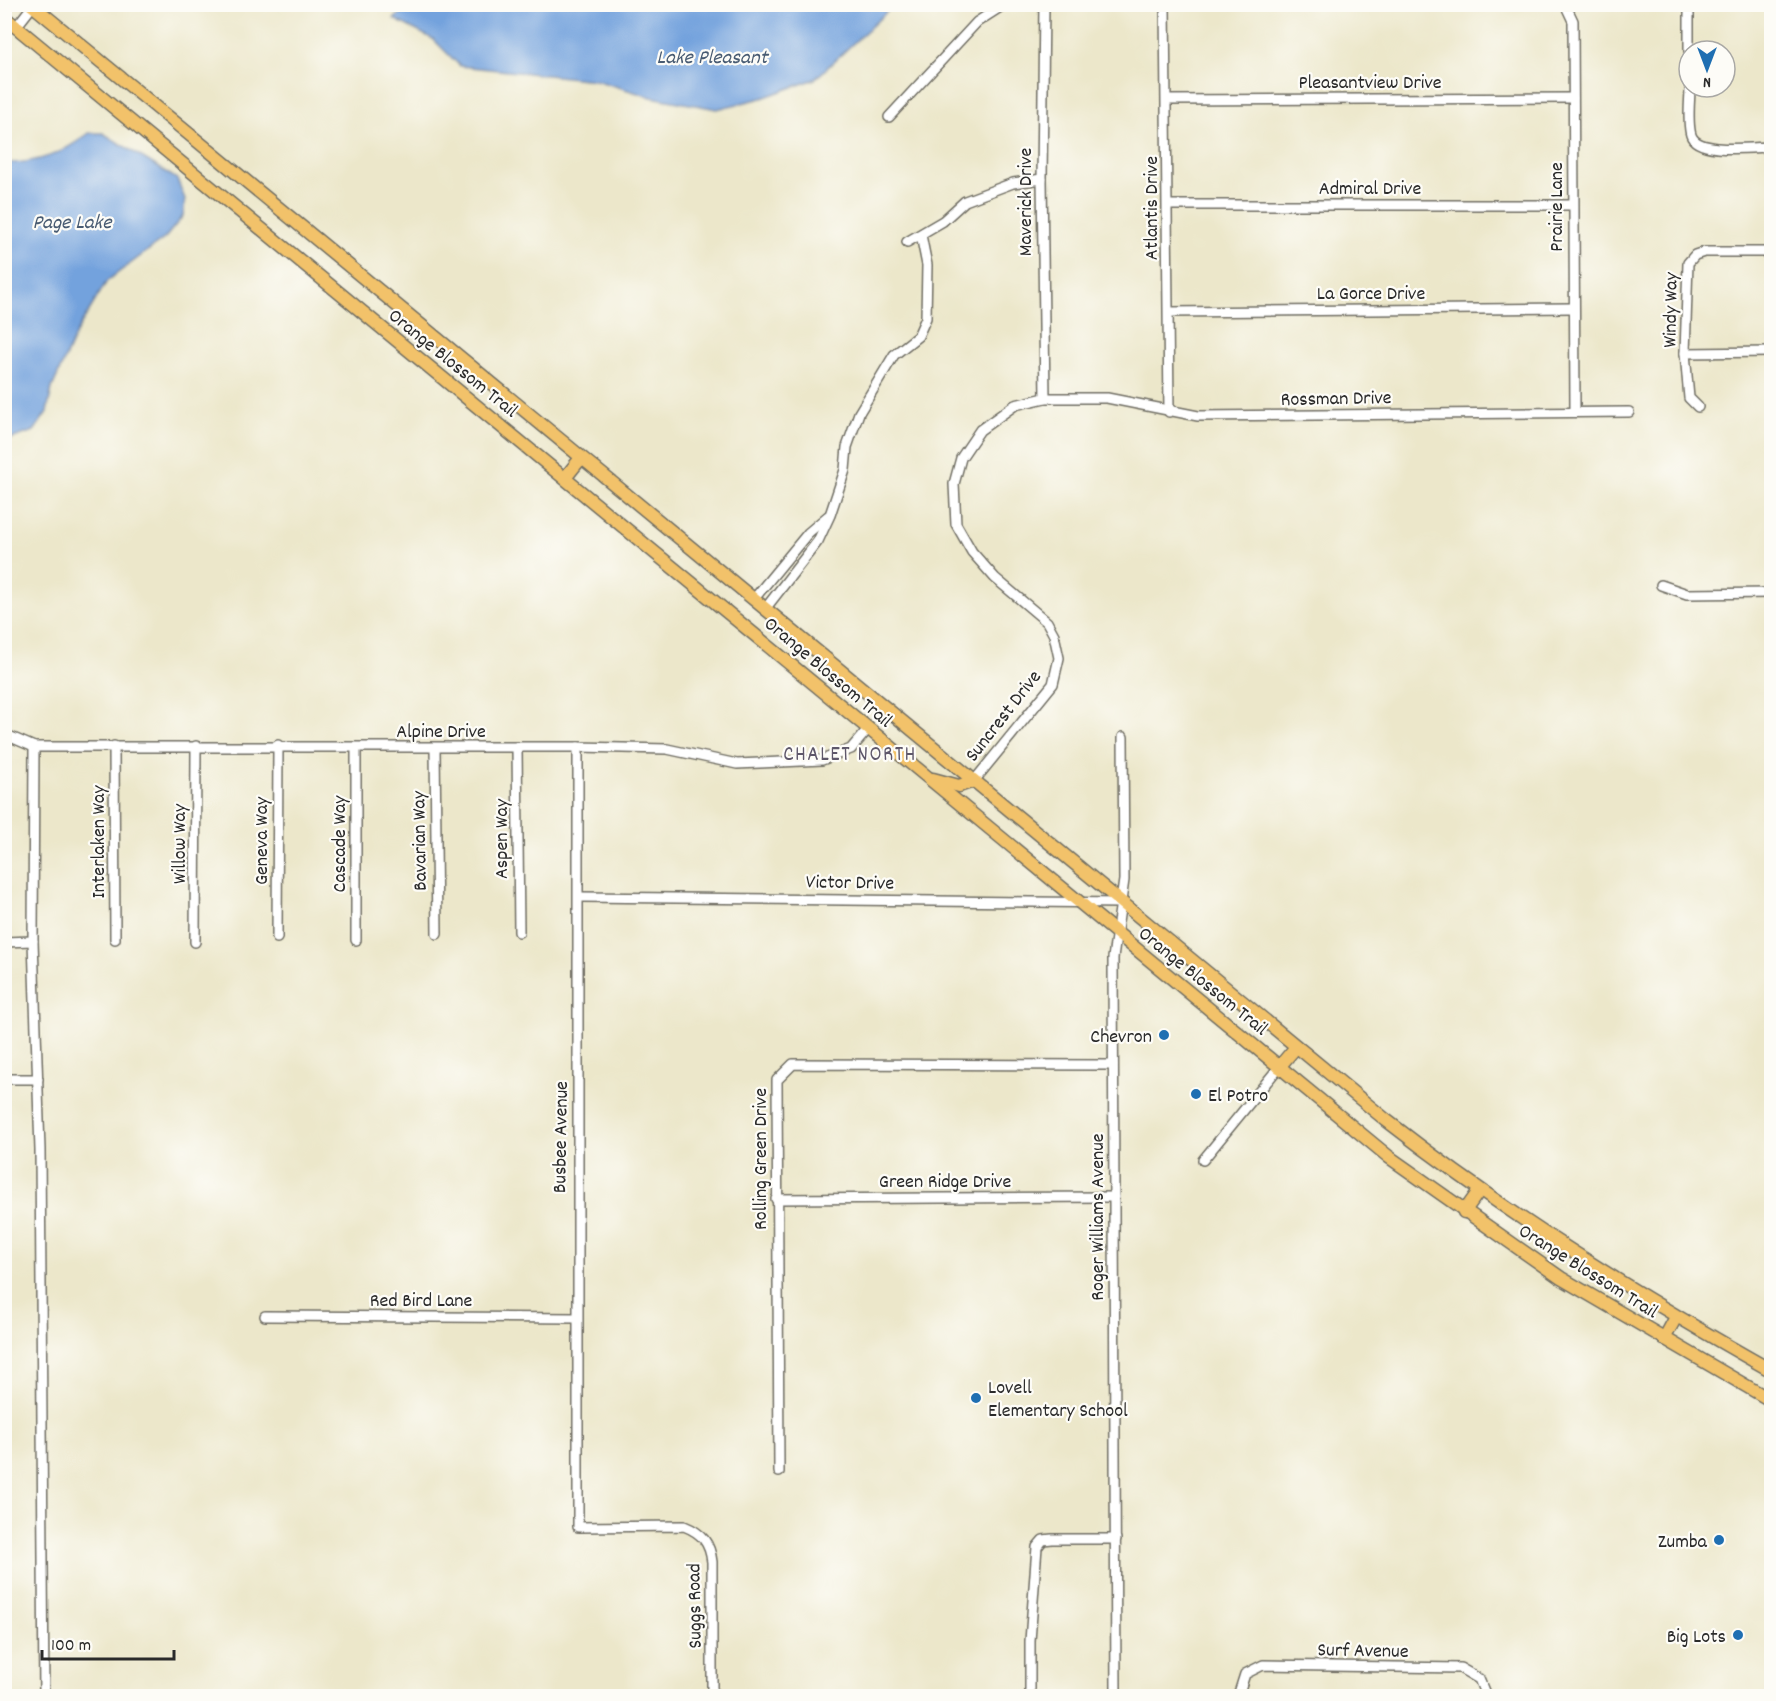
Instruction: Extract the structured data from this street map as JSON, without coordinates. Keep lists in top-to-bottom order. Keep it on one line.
{"streets":{"main road":["Orange Blossom Trail"],"street":["Pleasantview Drive","Admiral Drive","Maverick Drive","Prairie Lane","Atlantis Drive","La Gorce Drive","Windy Way","Rossman Drive","Suncrest Drive","Alpine Drive","Aspen Way","Geneva Way","Bavarian Way","Interlaken Way","Willow Way","Cascade Way","Victor Drive","Busbee Avenue","Rolling Green Drive","Green Ridge Drive","Roger Williams Avenue","Red Bird Lane","Suggs Road","Surf Avenue"]},"crossings":[["Pleasantview Drive","Prairie Lane"],["Pleasantview Drive","Atlantis Drive"],["Admiral Drive","Prairie Lane"],["Admiral Drive","Atlantis Drive"],["Maverick Drive","Rossman Drive"],["Maverick Drive","Suncrest Drive"],["Prairie Lane","La Gorce Drive"],["Prairie Lane","Rossman Drive"],["Atlantis Drive","La Gorce Drive"],["Atlantis Drive","Rossman Drive"],["Orange Blossom Trail","Suncrest Drive"],["Orange Blossom Trail","Alpine Drive"],["Orange Blossom Trail","Victor Drive"],["Orange Blossom Trail","Roger Williams Avenue"],["Rossman Drive","Suncrest Drive"],["Alpine Drive","Aspen Way"],["Alpine Drive","Geneva Way"],["Alpine Drive","Bavarian Way"],["Alpine Drive","Interlaken Way"],["Alpine Drive","Willow Way"],["Alpine Drive","Cascade Way"],["Alpine Drive","Busbee Avenue"],["Victor Drive","Busbee Avenue"],["Victor Drive","Roger Williams Avenue"],["Busbee Avenue","Red Bird Lane"],["Busbee Avenue","Suggs Road"],["Rolling Green Drive","Green Ridge Drive"],["Rolling Green Drive","Roger Williams Avenue"],["Green Ridge Drive","Roger Williams Avenue"]],"districts":["CHALET NORTH"],"water":["Lake Pleasant","Page Lake"],"places":["Chevron","El Potro","Lovell Elementary School","Zumba","Big Lots"],"scale_bar":"100 m","north":"bottom"}
